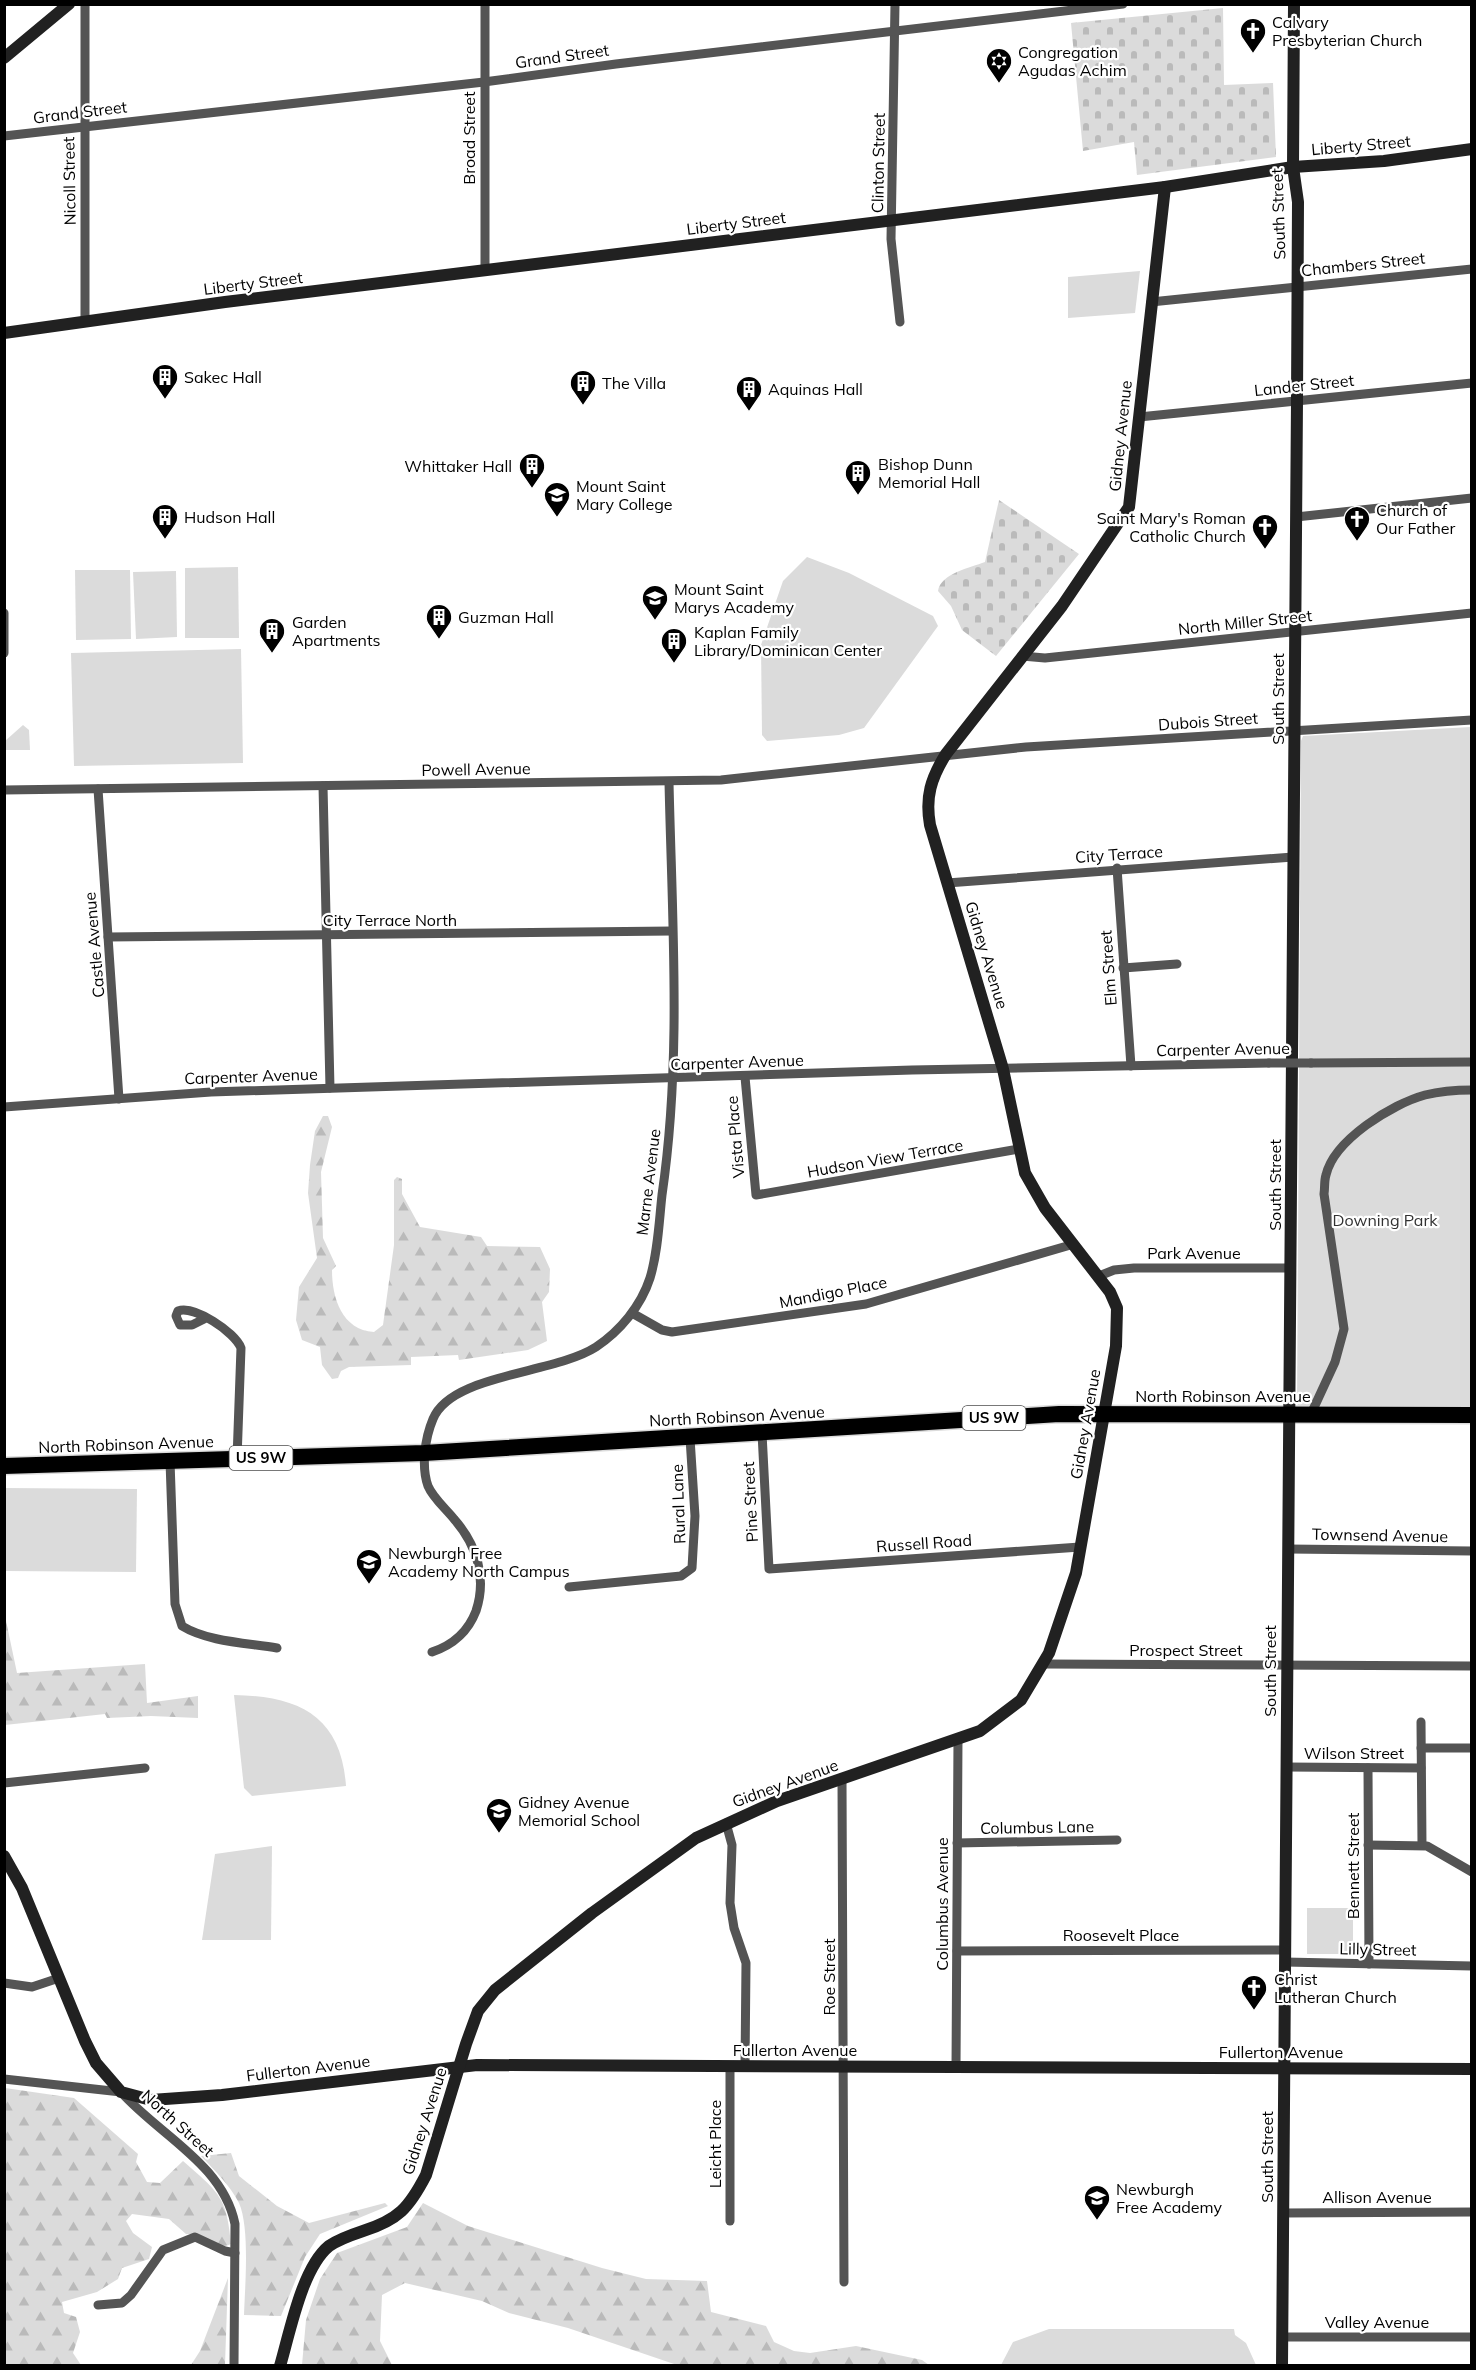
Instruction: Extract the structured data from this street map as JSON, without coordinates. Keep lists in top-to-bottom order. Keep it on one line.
{"streets":{"highway":["North Robinson Avenue","US 9W"],"street":["Grand Street","Broad Street","Liberty Street","Clinton Street","Nicoll Street","South Street","Chambers Street","Lander Street","Gidney Avenue","North Miller Street","Dubois Street","Powell Avenue","City Terrace","City Terrace North","Castle Avenue","Elm Street","Carpenter Avenue","Vista Place","Hudson View Terrace","Marne Avenue","Park Avenue","Mandigo Place","Pine Street","Rural Lane","Townsend Avenue","Russell Road","Prospect Street","Wilson Street","Columbus Lane","Bennett Street","Columbus Avenue","Roosevelt Place","Lilly Street","Roe Street","Fullerton Avenue","North Street","Leicht Place","Allison Avenue","Valley Avenue"]},"crossings":[["Grand Street","Broad Street"],["Grand Street","Clinton Street"],["Grand Street","Nicoll Street"],["Broad Street","Liberty Street"],["Liberty Street","Clinton Street"],["Liberty Street","Nicoll Street"],["Liberty Street","South Street"],["Liberty Street","Gidney Avenue"],["South Street","Chambers Street"],["South Street","Lander Street"],["South Street","North Miller Street"],["South Street","Dubois Street"],["South Street","City Terrace"],["South Street","Park Avenue"],["South Street","North Robinson Avenue"],["South Street","Townsend Avenue"],["South Street","Prospect Street"],["South Street","Wilson Street"],["South Street","Roosevelt Place"],["South Street","Lilly Street"],["South Street","Fullerton Avenue"],["South Street","Allison Avenue"],["South Street","Valley Avenue"],["Chambers Street","Gidney Avenue"],["Lander Street","Gidney Avenue"],["Gidney Avenue","North Miller Street"],["Gidney Avenue","Dubois Street"],["Gidney Avenue","Powell Avenue"],["Gidney Avenue","City Terrace"],["Gidney Avenue","Carpenter Avenue"],["Gidney Avenue","Hudson View Terrace"],["Gidney Avenue","Park Avenue"],["Gidney Avenue","Mandigo Place"],["Gidney Avenue","North Robinson Avenue"],["Gidney Avenue","Russell Road"],["Gidney Avenue","Prospect Street"],["Gidney Avenue","Columbus Avenue"],["Gidney Avenue","Roe Street"],["Gidney Avenue","Fullerton Avenue"],["Dubois Street","Powell Avenue"],["Powell Avenue","Castle Avenue"],["Powell Avenue","Marne Avenue"],["City Terrace","Elm Street"],["City Terrace North","Castle Avenue"],["City Terrace North","Marne Avenue"],["Castle Avenue","Carpenter Avenue"],["Elm Street","Carpenter Avenue"],["Carpenter Avenue","Vista Place"],["Carpenter Avenue","Marne Avenue"],["Vista Place","Hudson View Terrace"],["Marne Avenue","Mandigo Place"],["Marne Avenue","North Robinson Avenue"],["North Robinson Avenue","Pine Street"],["North Robinson Avenue","Rural Lane"],["Pine Street","Russell Road"],["Wilson Street","Bennett Street"],["Columbus Lane","Columbus Avenue"],["Bennett Street","Lilly Street"],["Columbus Avenue","Roosevelt Place"],["Columbus Avenue","Fullerton Avenue"],["Roosevelt Place","Lilly Street"],["Roe Street","Fullerton Avenue"],["Fullerton Avenue","North Street"],["Fullerton Avenue","Leicht Place"]],"parks":["Downing Park"],"places":{"church":["Calvary Presbyterian Church","Church of Our Father","Saint Mary's Roman Catholic Church","Christ Lutheran Church"],"synagogue":["Congregation Agudas Achim"],"building":["Sakec Hall","The Villa","Aquinas Hall","Whittaker Hall","Bishop Dunn Memorial Hall","Hudson Hall","Guzman Hall","Garden Apartments","Kaplan Family Library/Dominican Center"],"school or university":["Mount Saint Mary College","Mount Saint Marys Academy","Newburgh Free Academy North Campus","Gidney Avenue Memorial School","Newburgh Free Academy"]}}
